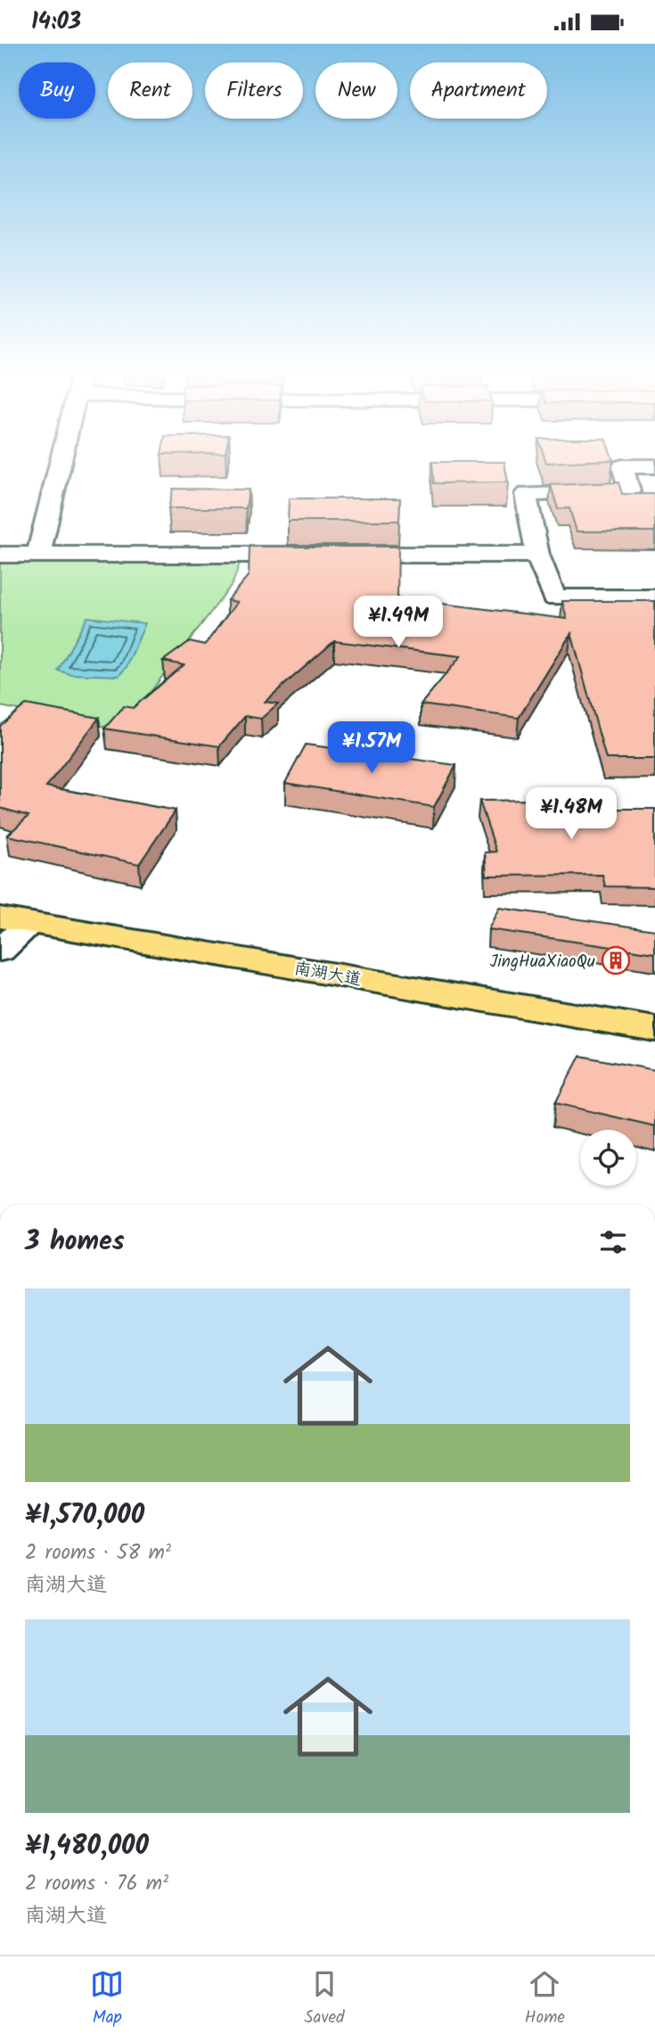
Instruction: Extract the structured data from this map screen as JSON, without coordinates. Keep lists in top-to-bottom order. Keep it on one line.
{"streets":{"main road":["南湖大道"]},"places":{"building":["JingHuaXiaoQu"]},"page":{"status":"14:03","chip":["Buy","Rent","Filters","New","Apartment"],"price":["¥1.49M","¥1.57M","¥1.48M"],"heading":"3 homes","list":[{"name":"¥1,570,000","note":"2 rooms · 58 m² · 南湖大道"},{"name":"¥1,480,000","note":"2 rooms · 76 m² · 南湖大道"}],"tabs":["Map","Saved","Home"]}}
